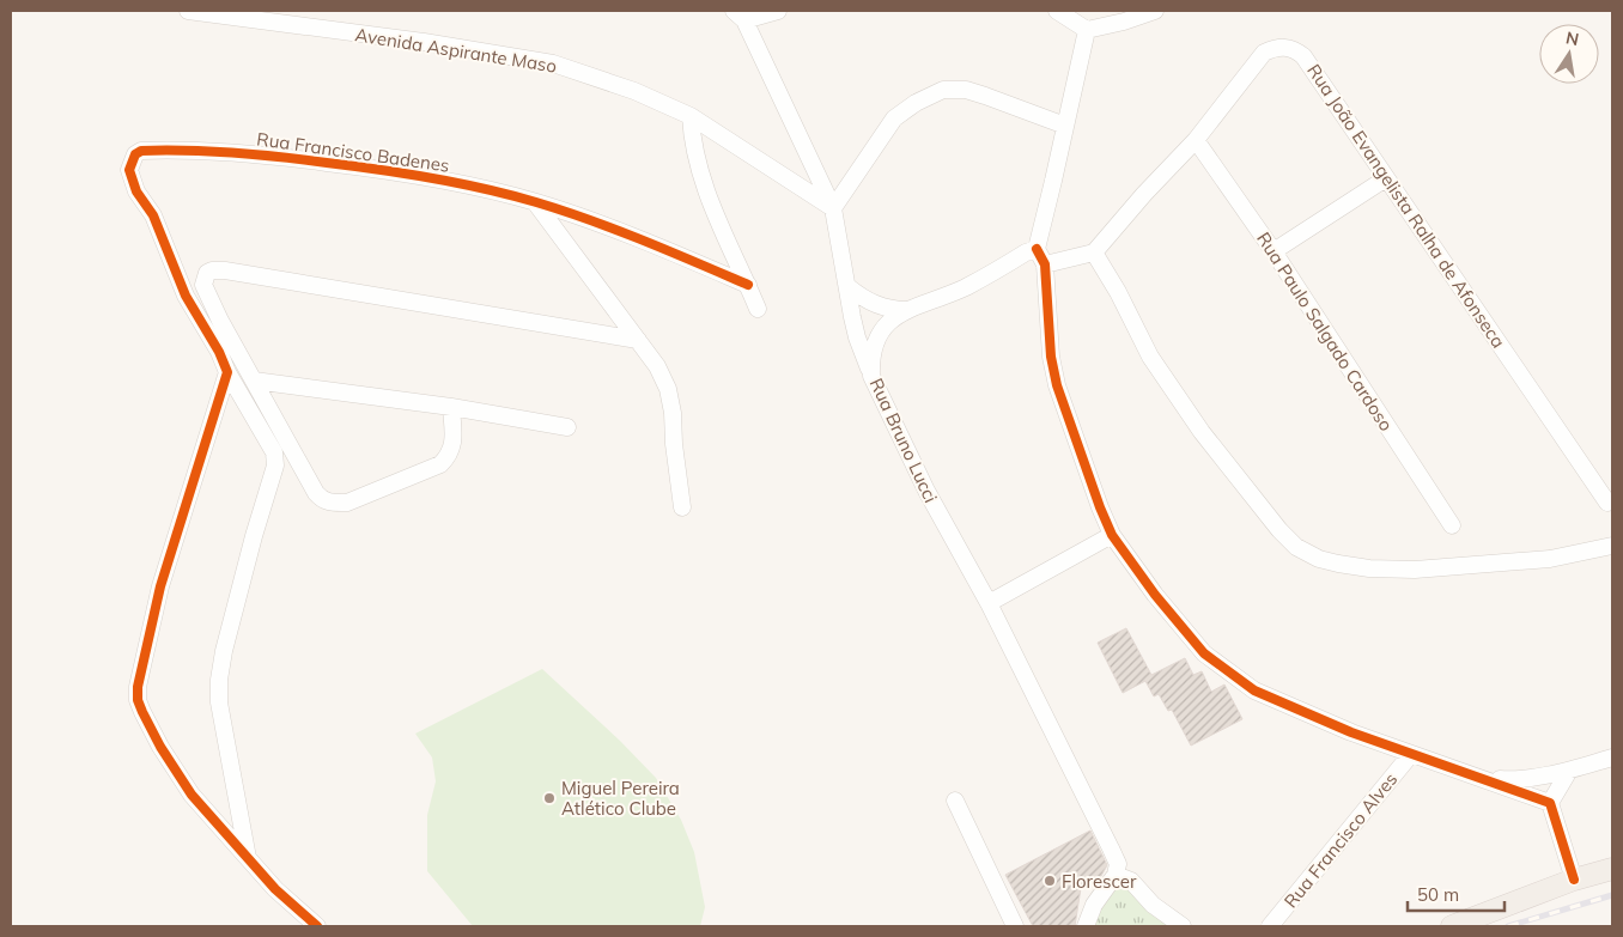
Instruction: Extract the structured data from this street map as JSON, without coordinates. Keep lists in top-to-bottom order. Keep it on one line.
{"streets":{"street":["Avenida Aspirante Maso","Rua Francisco Badenes","Rua João Evangelista Ralha de Afonseca","Rua Paulo Salgado Cardoso","Rua Bruno Lucci","Rua Francisco Alves"]},"crossings":[["Rua João Evangelista Ralha de Afonseca","Rua Paulo Salgado Cardoso"]],"places":["Miguel Pereira Atlético Clube","Florescer"],"scale_bar":"50 m","north":"top"}
